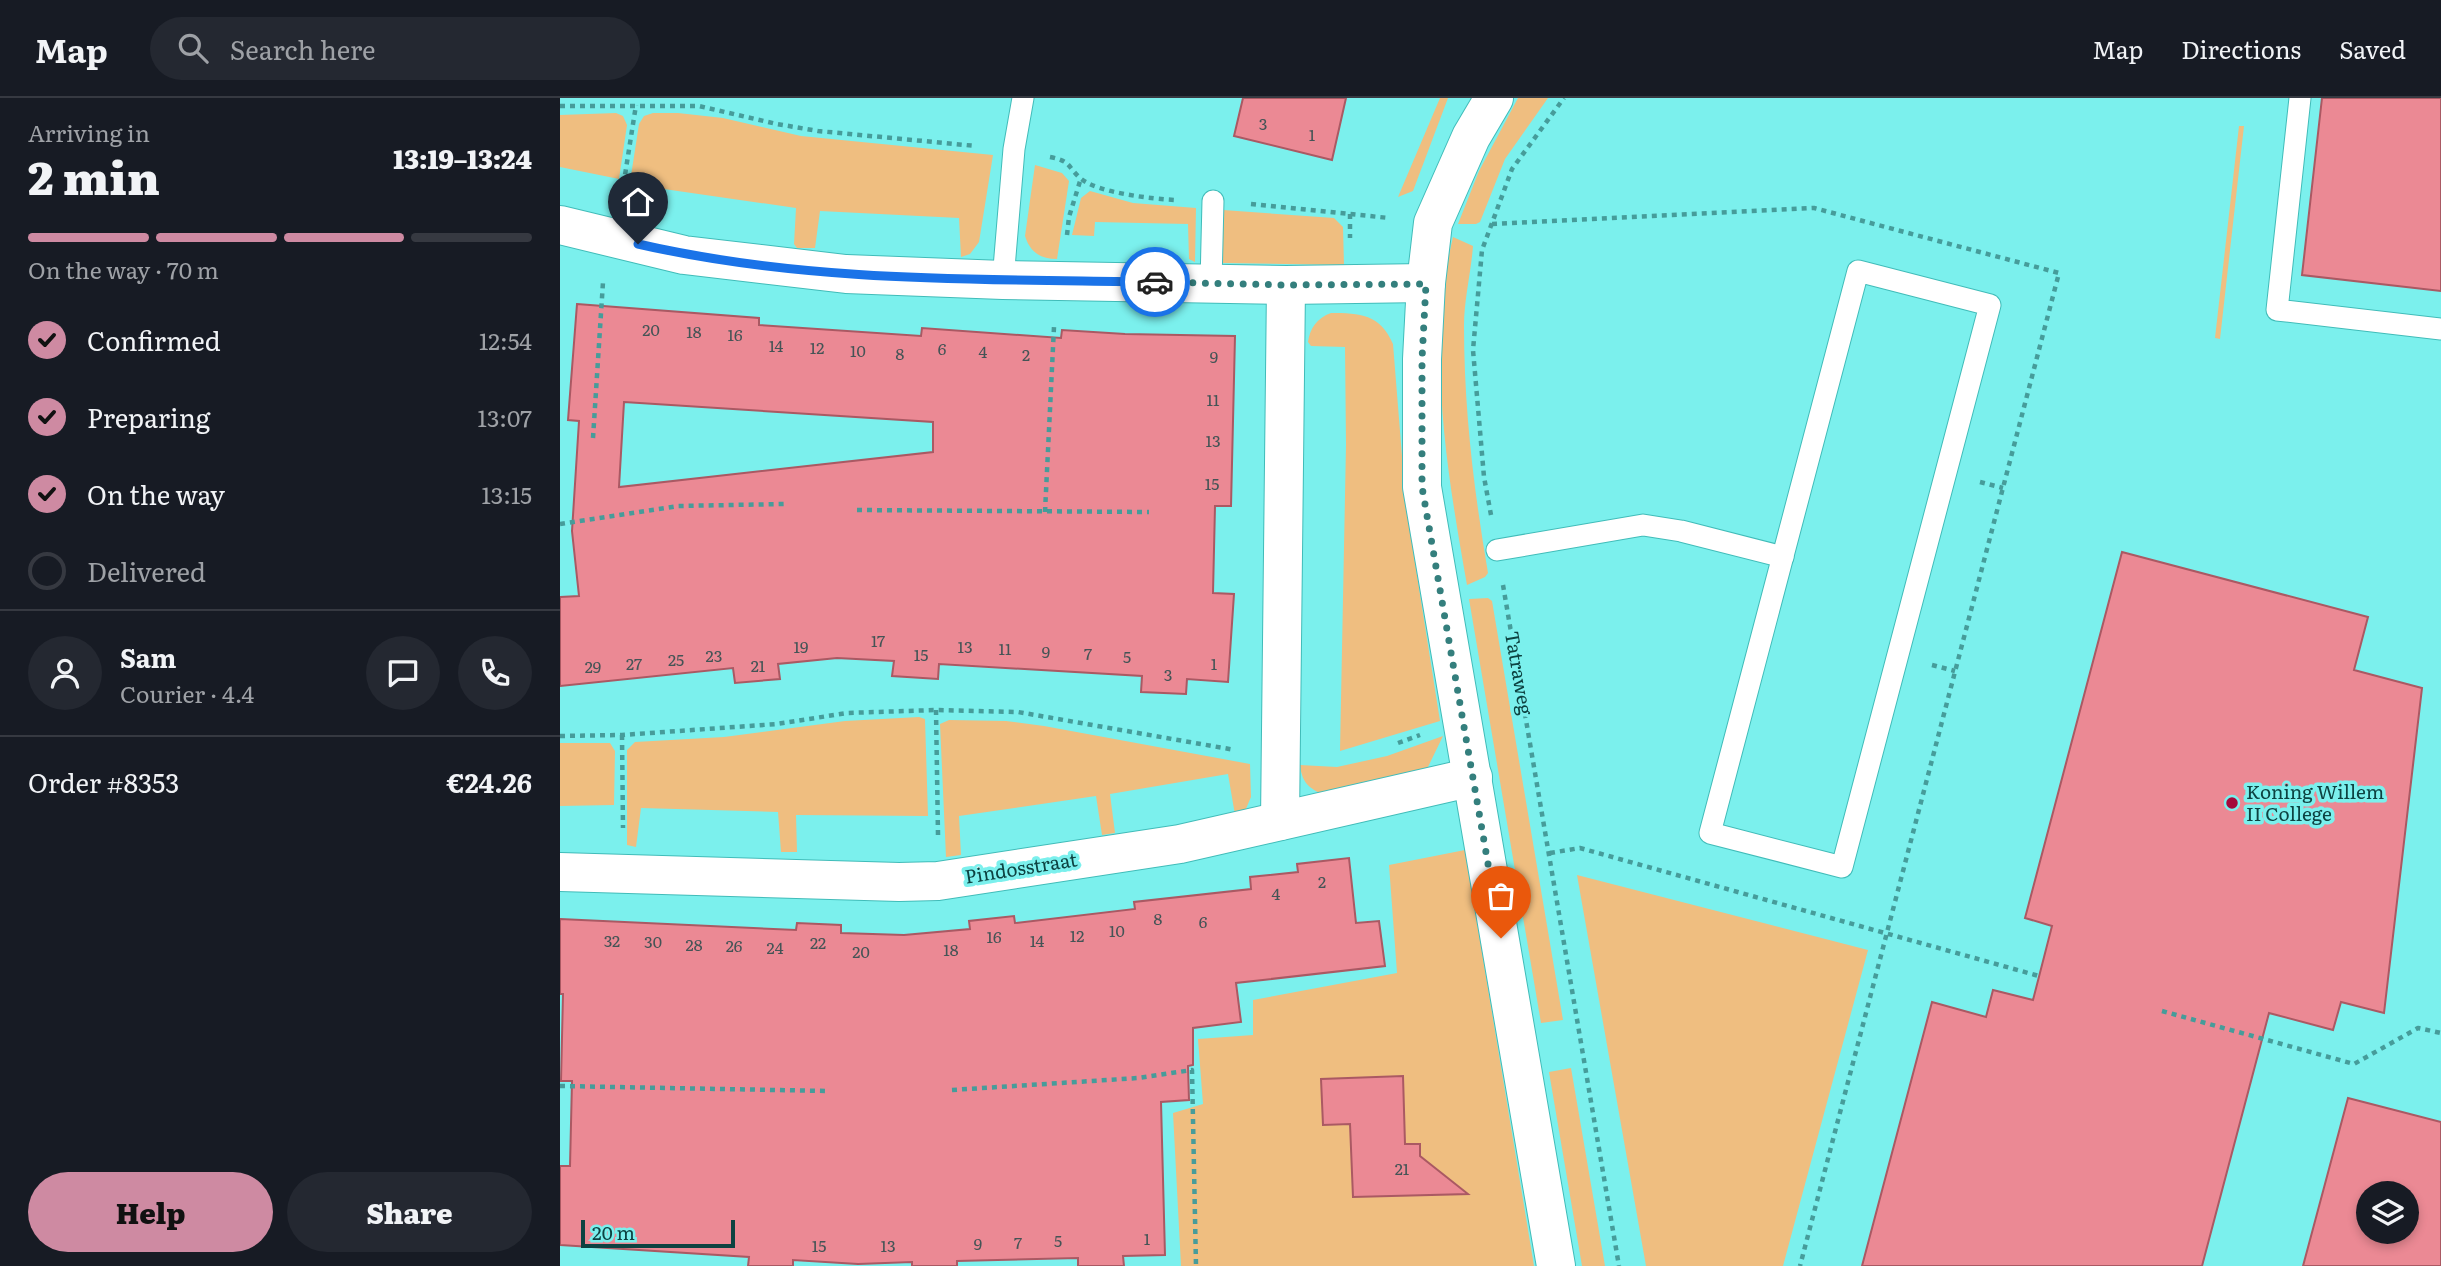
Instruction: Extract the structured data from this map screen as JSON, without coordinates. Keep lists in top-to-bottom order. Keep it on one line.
{"streets":{"street":["Pindosstraat"],"path":["Tatraweg"]},"places":["Koning Willem II College"],"house_numbers":["3","1","20","18","16","14","12","6","10","4","8","2","9","11","13","15","17","19","13","11","9","7","15","23","5","25","27","1","21","29","3","2","4","8","6","10","12","16","32","14","30","22","28","26","24","18","20","21","1","5","7","9","15","13"],"scale_bar":"20 m","page":{"header":"Map","search":"Search here","nav":["Map","Directions","Saved"],"heading":["2 min","Arriving in","13:19–13:24"],"panel":["Sam","Courier · 4.4","Order #8353","€24.26"],"bar":"On the way · 70 m","list":[["Confirmed","12:54"],["Preparing","13:07"],["On the way","13:15"],"Delivered"],"buttons":["Help","Share"],"scale":"20 m"}}
